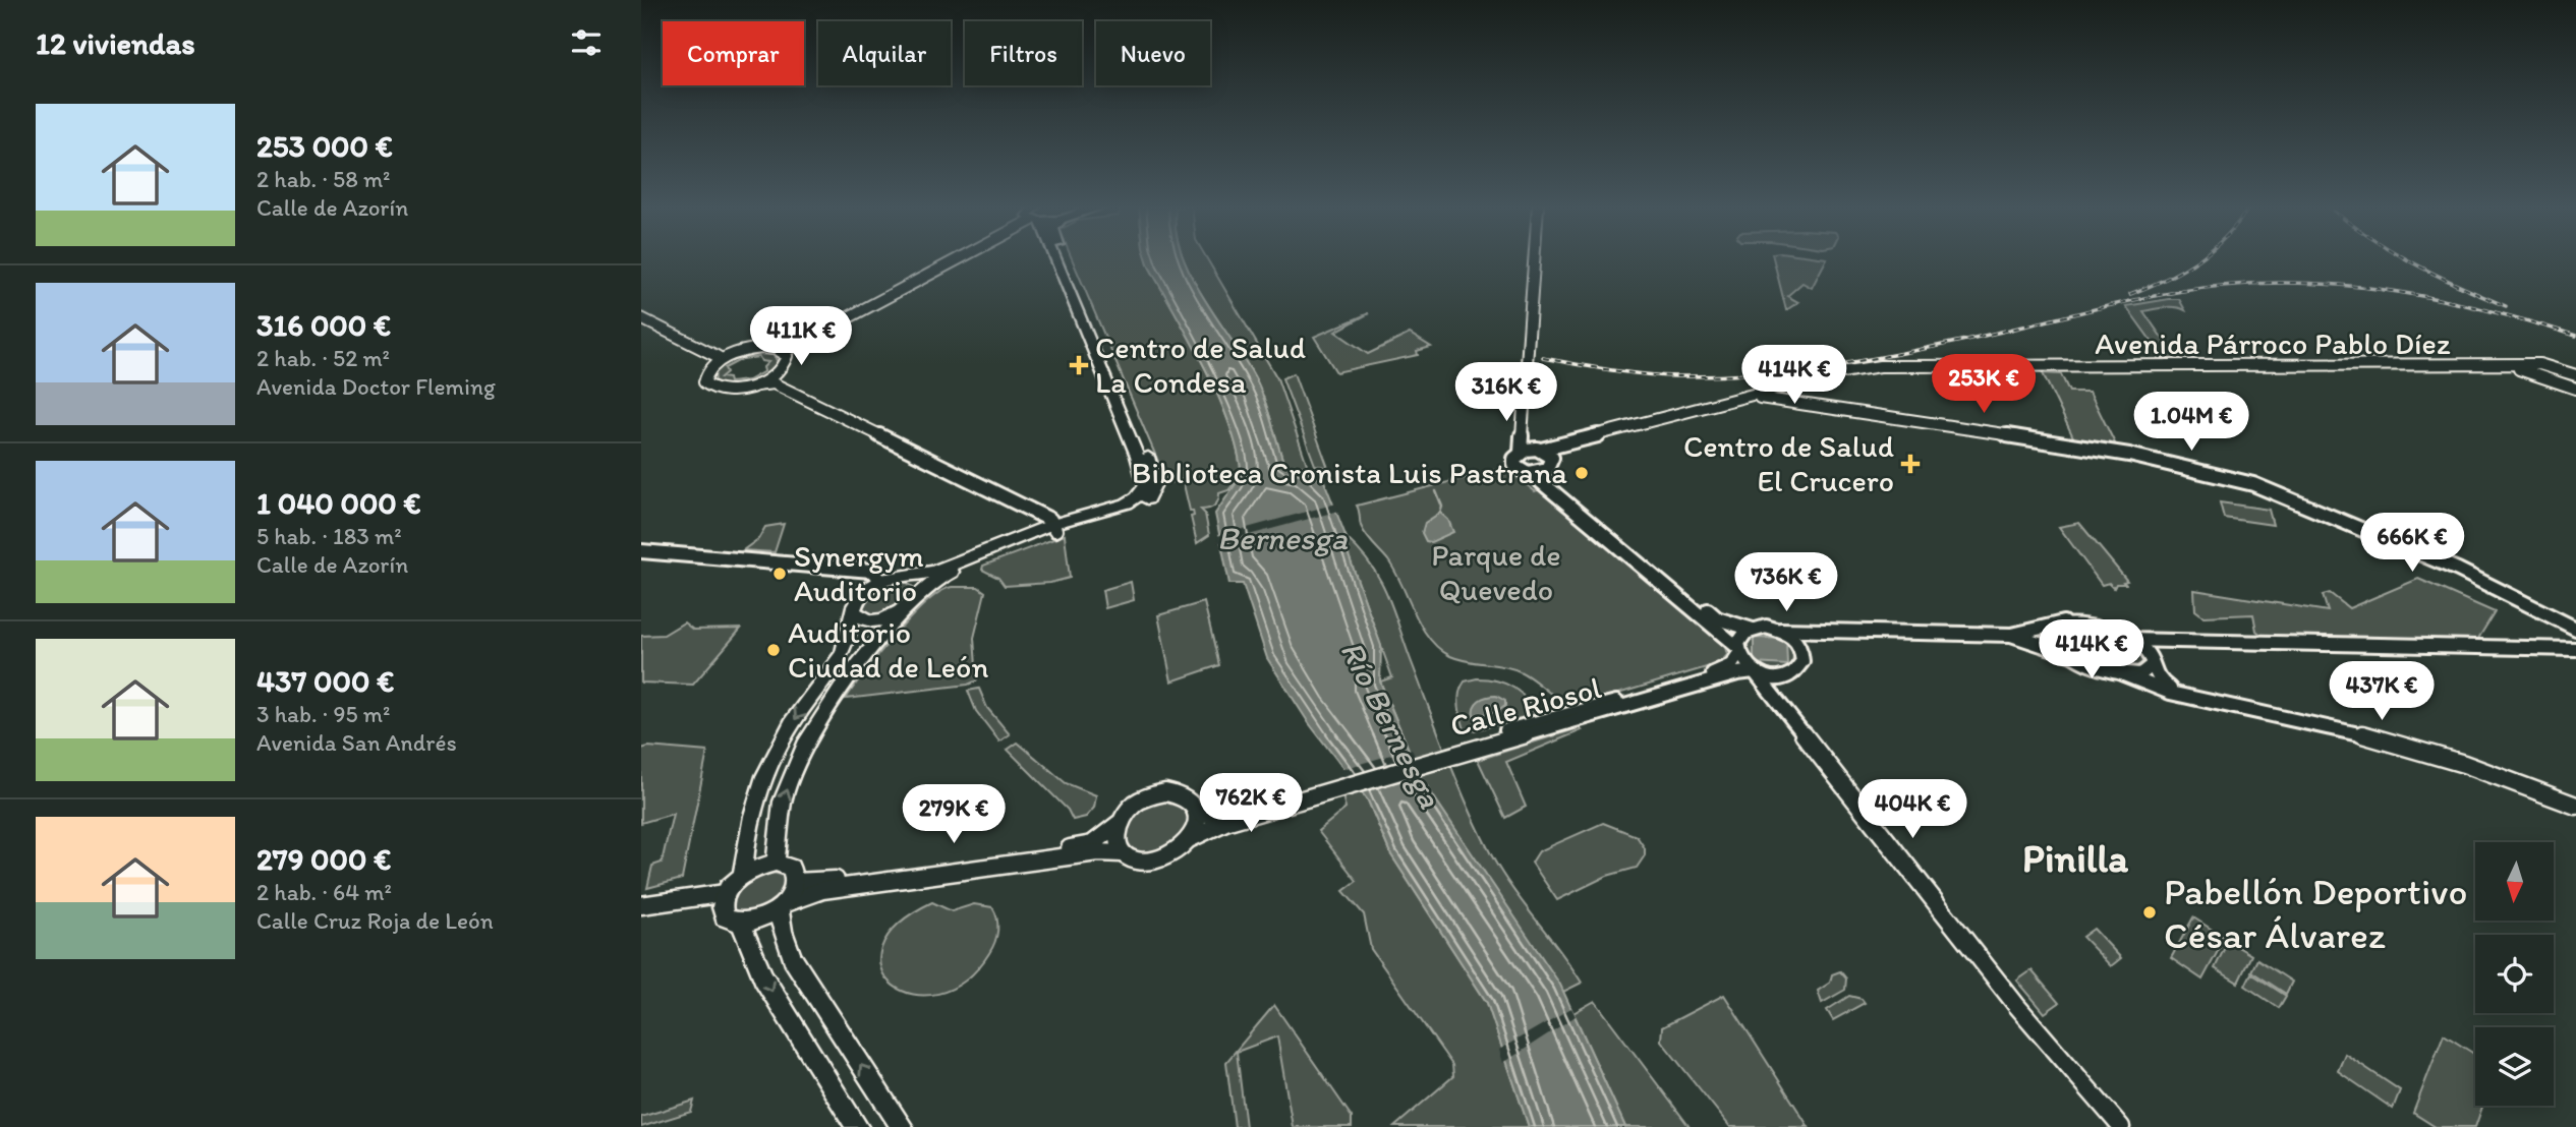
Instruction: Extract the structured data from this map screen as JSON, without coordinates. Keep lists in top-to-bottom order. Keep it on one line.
{"streets":{"main road":["Avenida Párroco Pablo Díez","Calle Riosol"]},"districts":["Pinilla"],"water":["Bernesga","Río Bernesga"],"parks":["Parque de Quevedo"],"places":{"health":["Centro de Salud La Condesa","Centro de Salud El Crucero"],"other":["Biblioteca Cronista Luis Pastrana","Synergym Auditorio","Auditorio Ciudad de León","Pabellón Deportivo César Álvarez"]},"north":"bottom","page":{"heading":"12 viviendas","chip":["Comprar","Alquilar","Filtros","Nuevo"],"list":[{"name":"253 000 €","note":"2 hab. · 58 m² · Calle de Azorín"},{"name":"316 000 €","note":"2 hab. · 52 m² · Avenida Doctor Fleming"},{"name":"1 040 000 €","note":"5 hab. · 183 m² · Calle de Azorín"},{"name":"437 000 €","note":"3 hab. · 95 m² · Avenida San Andrés"},{"name":"279 000 €","note":"2 hab. · 64 m² · Calle Cruz Roja de León"}],"price":["411K €","414K €","253K €","316K €","1.04M €","666K €","736K €","414K €","437K €","762K €","404K €","279K €"]}}
